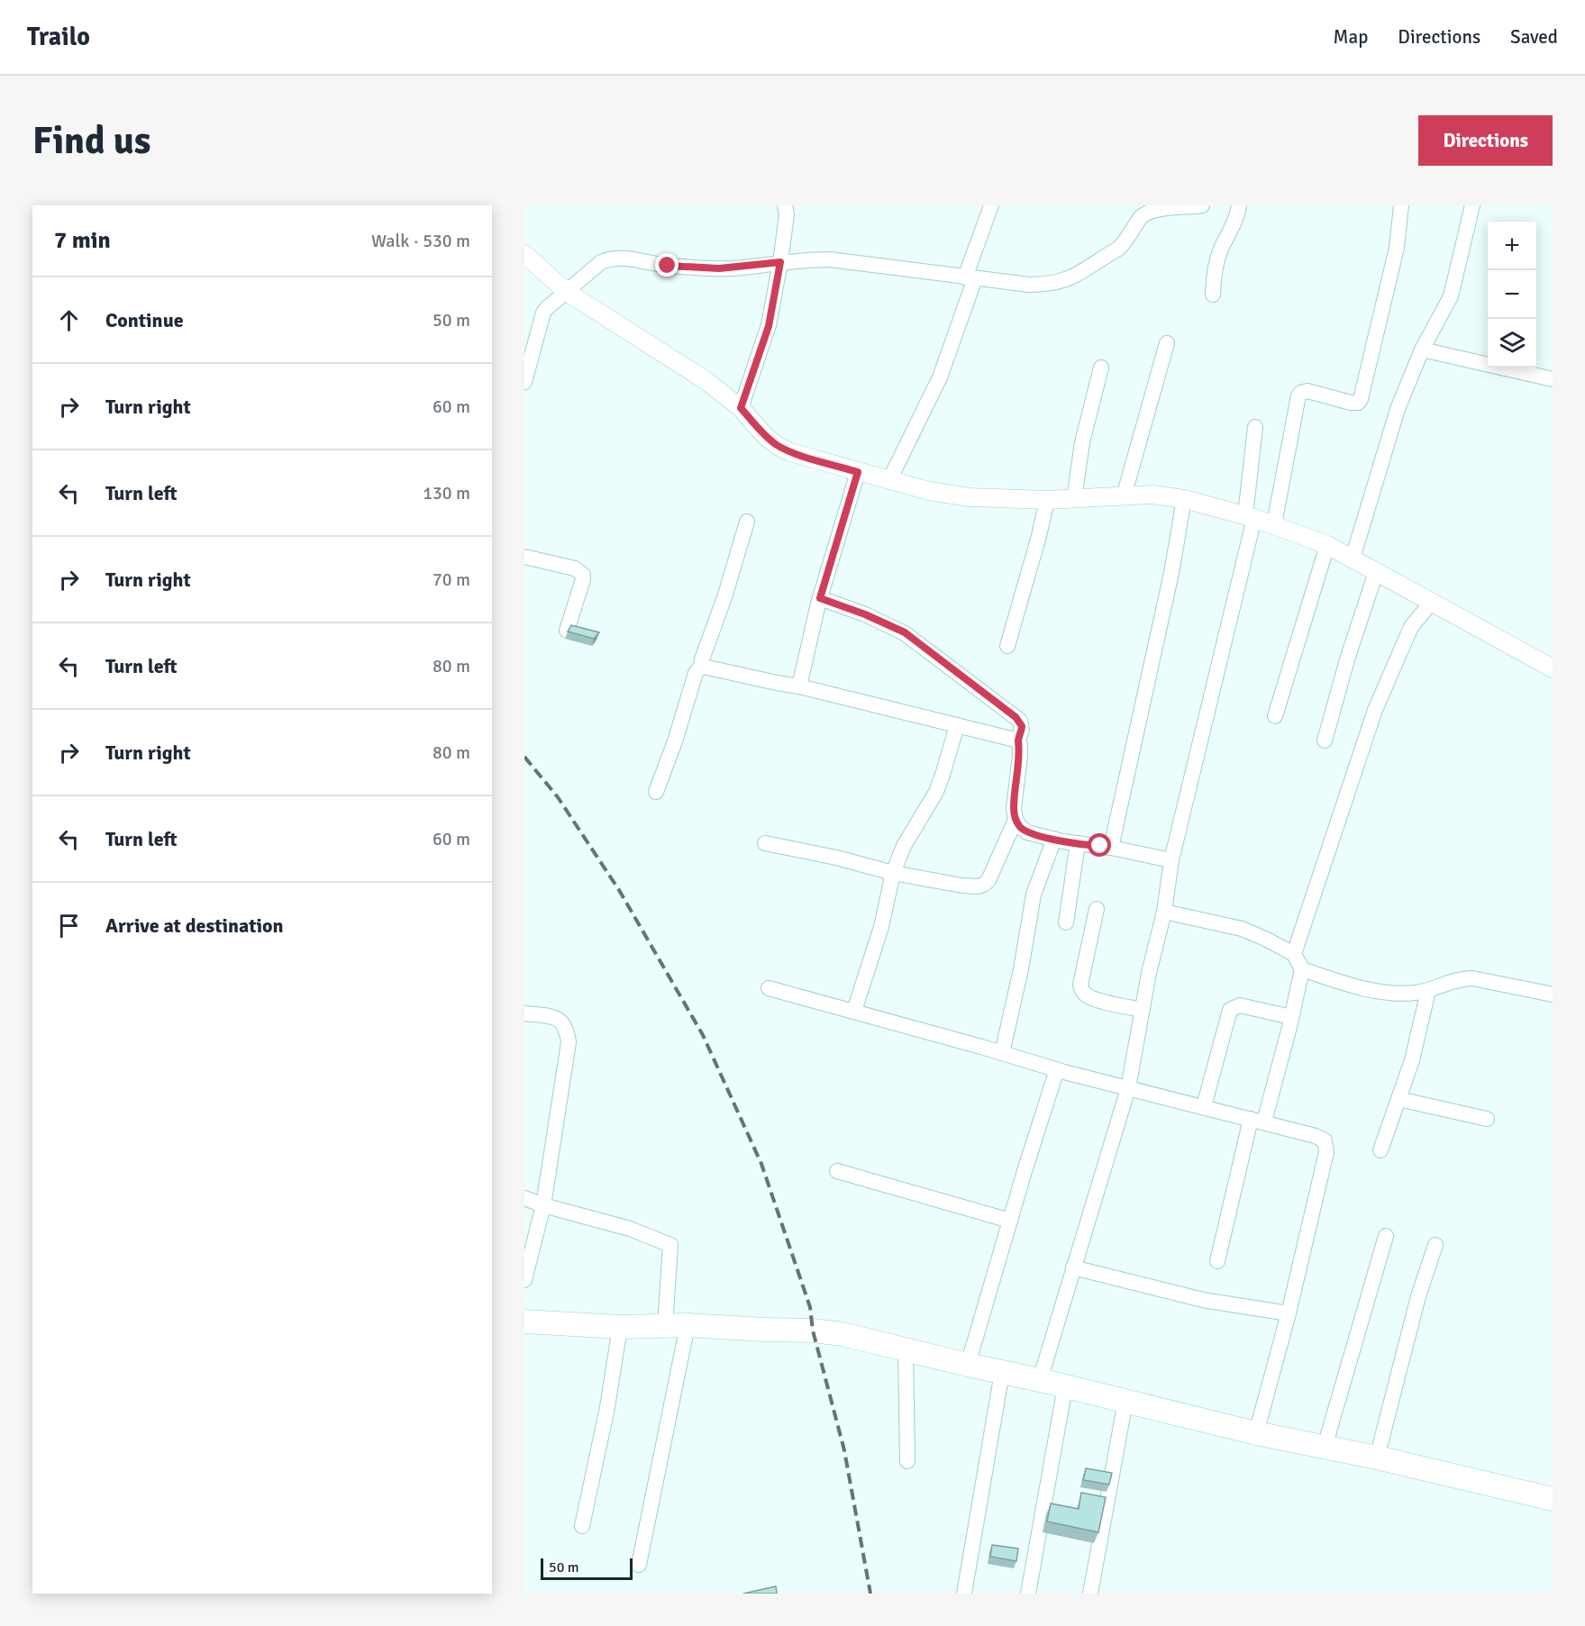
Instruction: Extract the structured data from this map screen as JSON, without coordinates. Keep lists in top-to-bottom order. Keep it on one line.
{"scale_bar":"50 m","page":{"header":"Trailo","nav":["Map","Directions","Saved"],"buttons":"Directions","title":"Find us","heading":["7 min","Walk · 530 m"],"map_buttons":["+","−"],"list":[["Continue","50 m"],["Turn right","60 m"],["Turn left","130 m"],["Turn right","70 m"],["Turn left","80 m"],["Turn right","80 m"],["Turn left","60 m"],"Arrive at destination"],"scale":"50 m"}}
